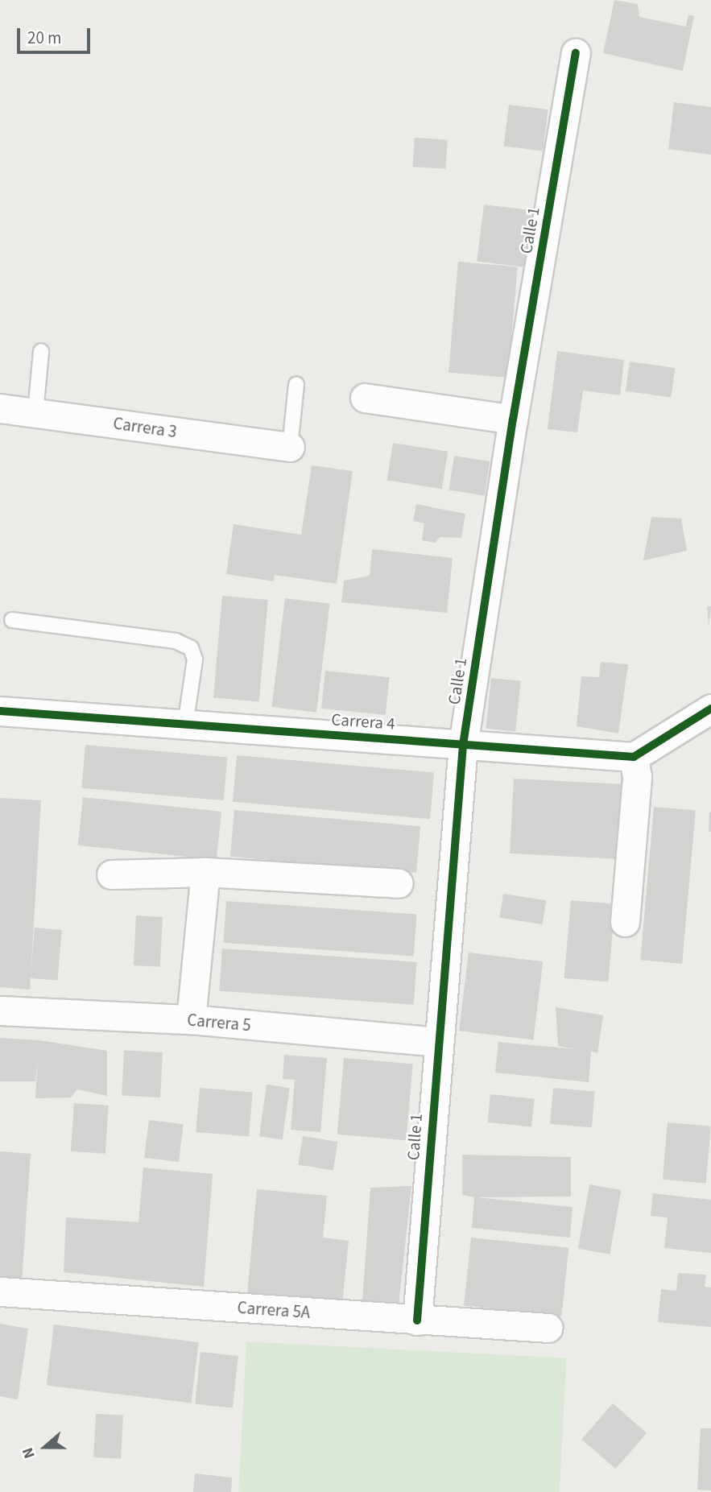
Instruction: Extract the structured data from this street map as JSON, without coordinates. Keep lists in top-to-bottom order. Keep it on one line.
{"streets":{"street":["Calle 1","Carrera 3","Carrera 4","Carrera 5","Carrera 5A"]},"crossings":[["Calle 1","Carrera 4"],["Calle 1","Carrera 5"],["Calle 1","Carrera 5A"]],"scale_bar":"20 m","north":"left"}
